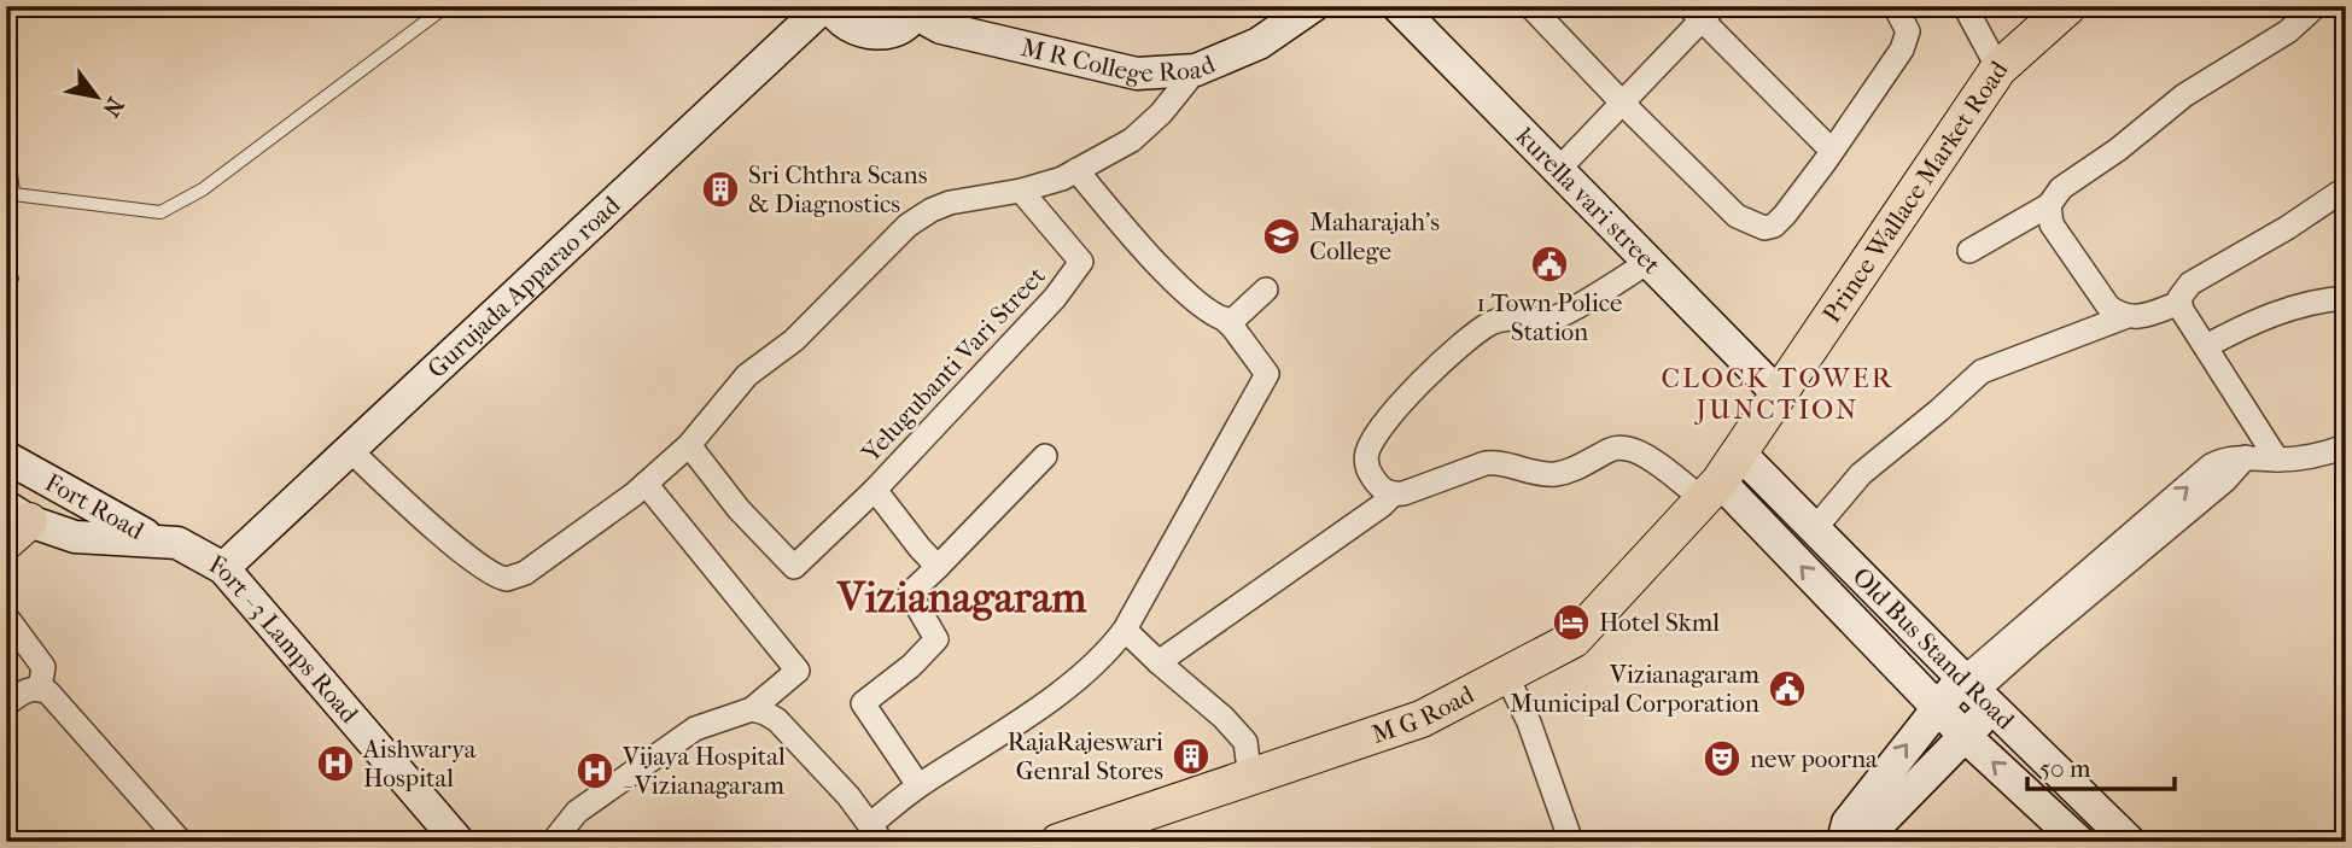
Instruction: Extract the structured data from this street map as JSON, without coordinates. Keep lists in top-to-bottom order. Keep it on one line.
{"streets":{"main road":["Prince Wallace Market Road","M G Road"],"street":["M R College Road","kurella vari street","Gurujada Apparao road","Yelugubanti Vari Street","Fort Road","Fort - 3 Lamps Road","Old Bus Stand Road"]},"crossings":[["Prince Wallace Market Road","kurella vari street"],["Prince Wallace Market Road","Old Bus Stand Road"],["Prince Wallace Market Road","M G Road"],["Gurujada Apparao road","Fort - 3 Lamps Road"],["Fort Road","Fort - 3 Lamps Road"],["Old Bus Stand Road","M G Road"]],"districts":["CLOCK TOWER JUNCTION","Vizianagaram"],"places":{"building":["Sri Chthra Scans & Diagnostics","RajaRajeswari Genral Stores"],"school or university":["Maharajah's College"],"public building":["1 Town Police Station","Vizianagaram Municipal Corporation"],"hotel":["Hotel Skml"],"theatre":["new poorna"],"hospital":["Aishwarya Hospital","Vijaya Hospital - Vizianagaram"]},"scale_bar":"50 m","north":"bottom right"}
